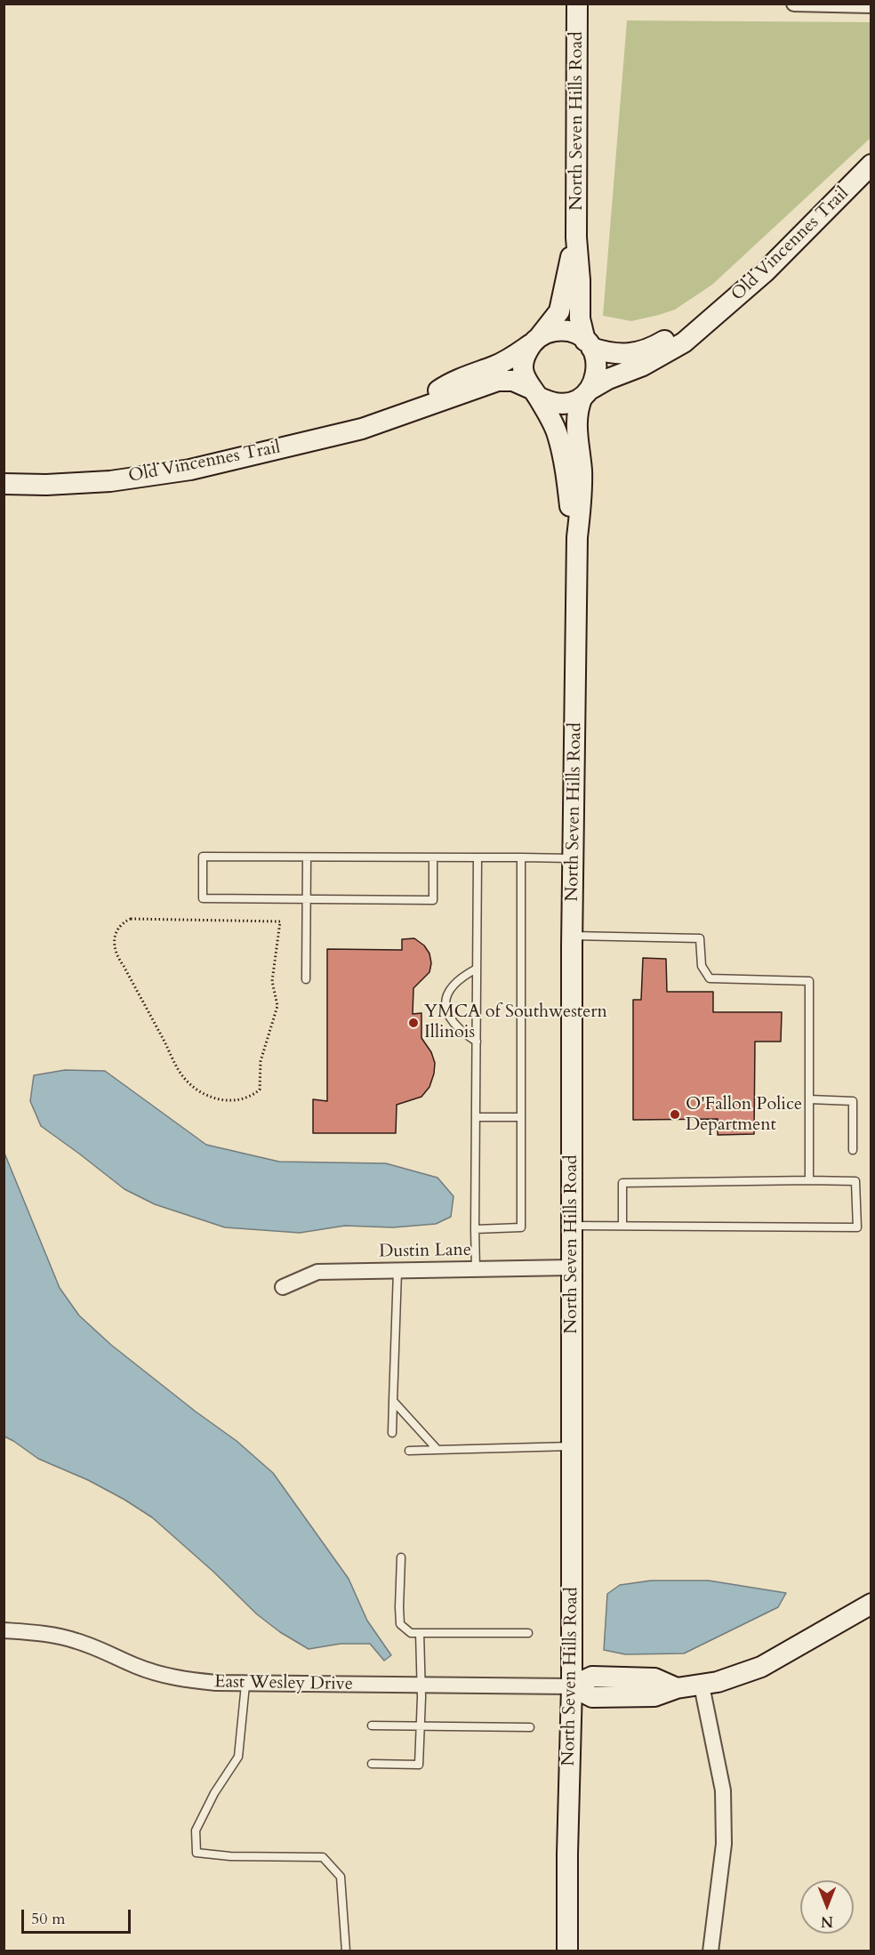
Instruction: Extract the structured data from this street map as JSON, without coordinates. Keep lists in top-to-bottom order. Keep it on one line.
{"streets":{"street":["North Seven Hills Road","Old Vincennes Trail","Dustin Lane","East Wesley Drive"]},"crossings":[["North Seven Hills Road","Old Vincennes Trail"],["North Seven Hills Road","Dustin Lane"],["North Seven Hills Road","East Wesley Drive"]],"places":["YMCA of Southwestern Illinois","O'Fallon Police Department"],"scale_bar":"50 m","north":"bottom"}
